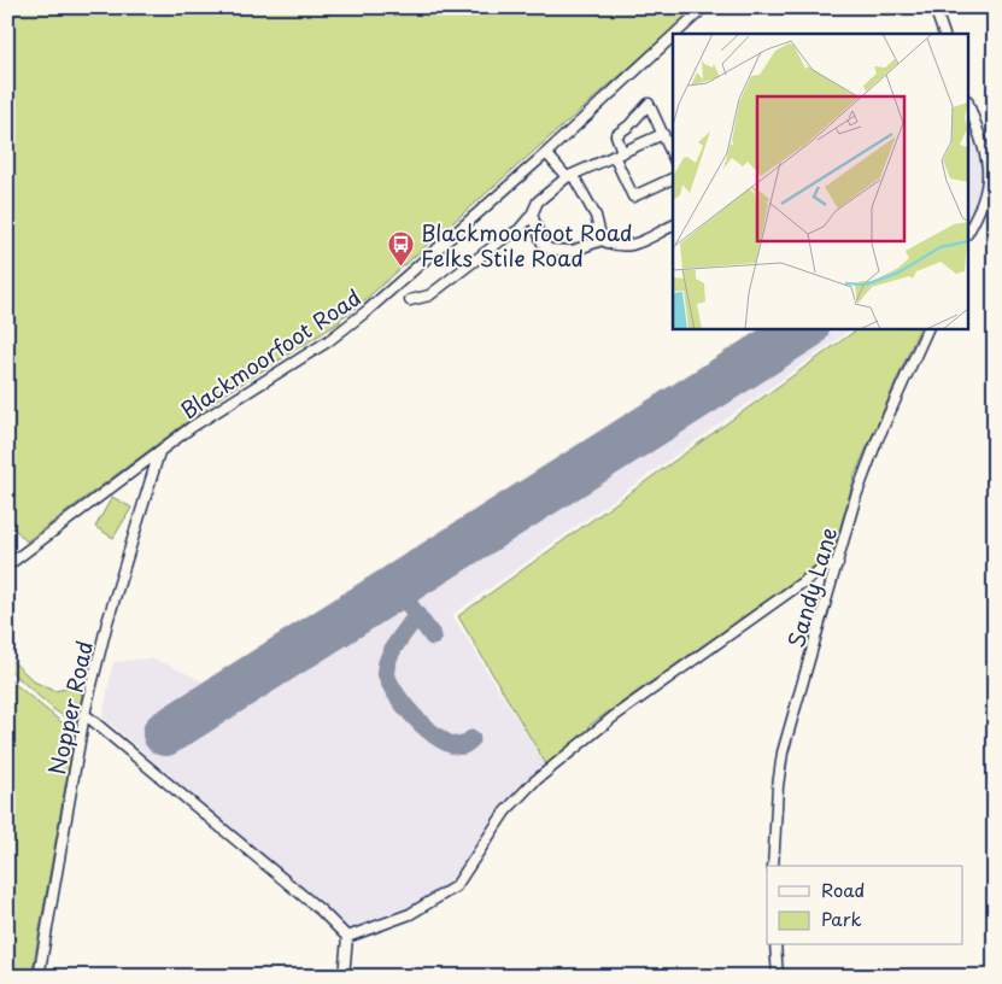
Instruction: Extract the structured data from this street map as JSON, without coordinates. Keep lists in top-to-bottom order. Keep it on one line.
{"streets":{"street":["Blackmoorfoot Road","Sandy Lane","Nopper Road"]},"crossings":[["Blackmoorfoot Road","Nopper Road"]],"places":{"bus stop":["Blackmoorfoot Road Felks Stile Road"]},"legend":["Road","Park"]}
